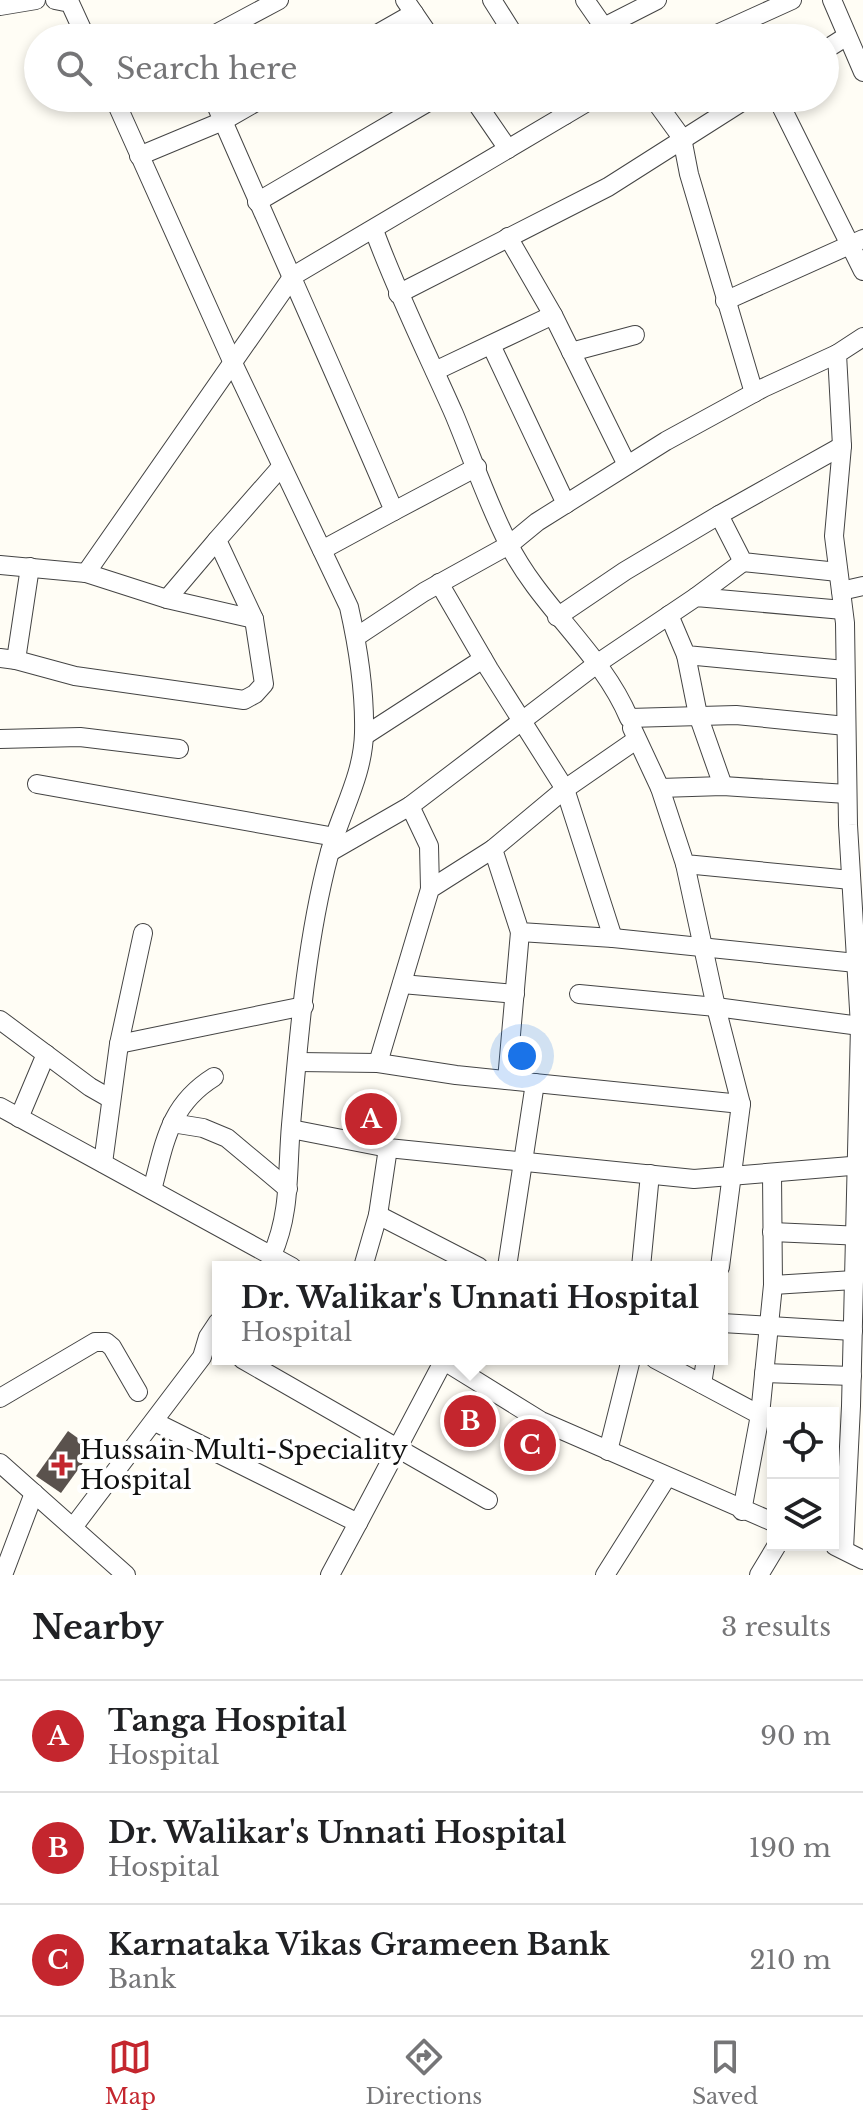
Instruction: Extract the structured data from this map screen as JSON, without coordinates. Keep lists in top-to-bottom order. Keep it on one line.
{"places":{"health":["Hussain Multi-Speciality Hospital"]},"page":{"search":"Search here","pins":["A","B","C"],"popup":["Dr. Walikar's Unnati Hospital","Hospital"],"heading":["Nearby","3 results"],"list":[{"mark":"A","name":"Tanga Hospital","note":"Hospital","value":"90 m"},{"mark":"B","name":"Dr. Walikar's Unnati Hospital","note":"Hospital","value":"190 m"},{"mark":"C","name":"Karnataka Vikas Grameen Bank","note":"Bank","value":"210 m"}],"nav":["Map","Directions","Saved"]}}
